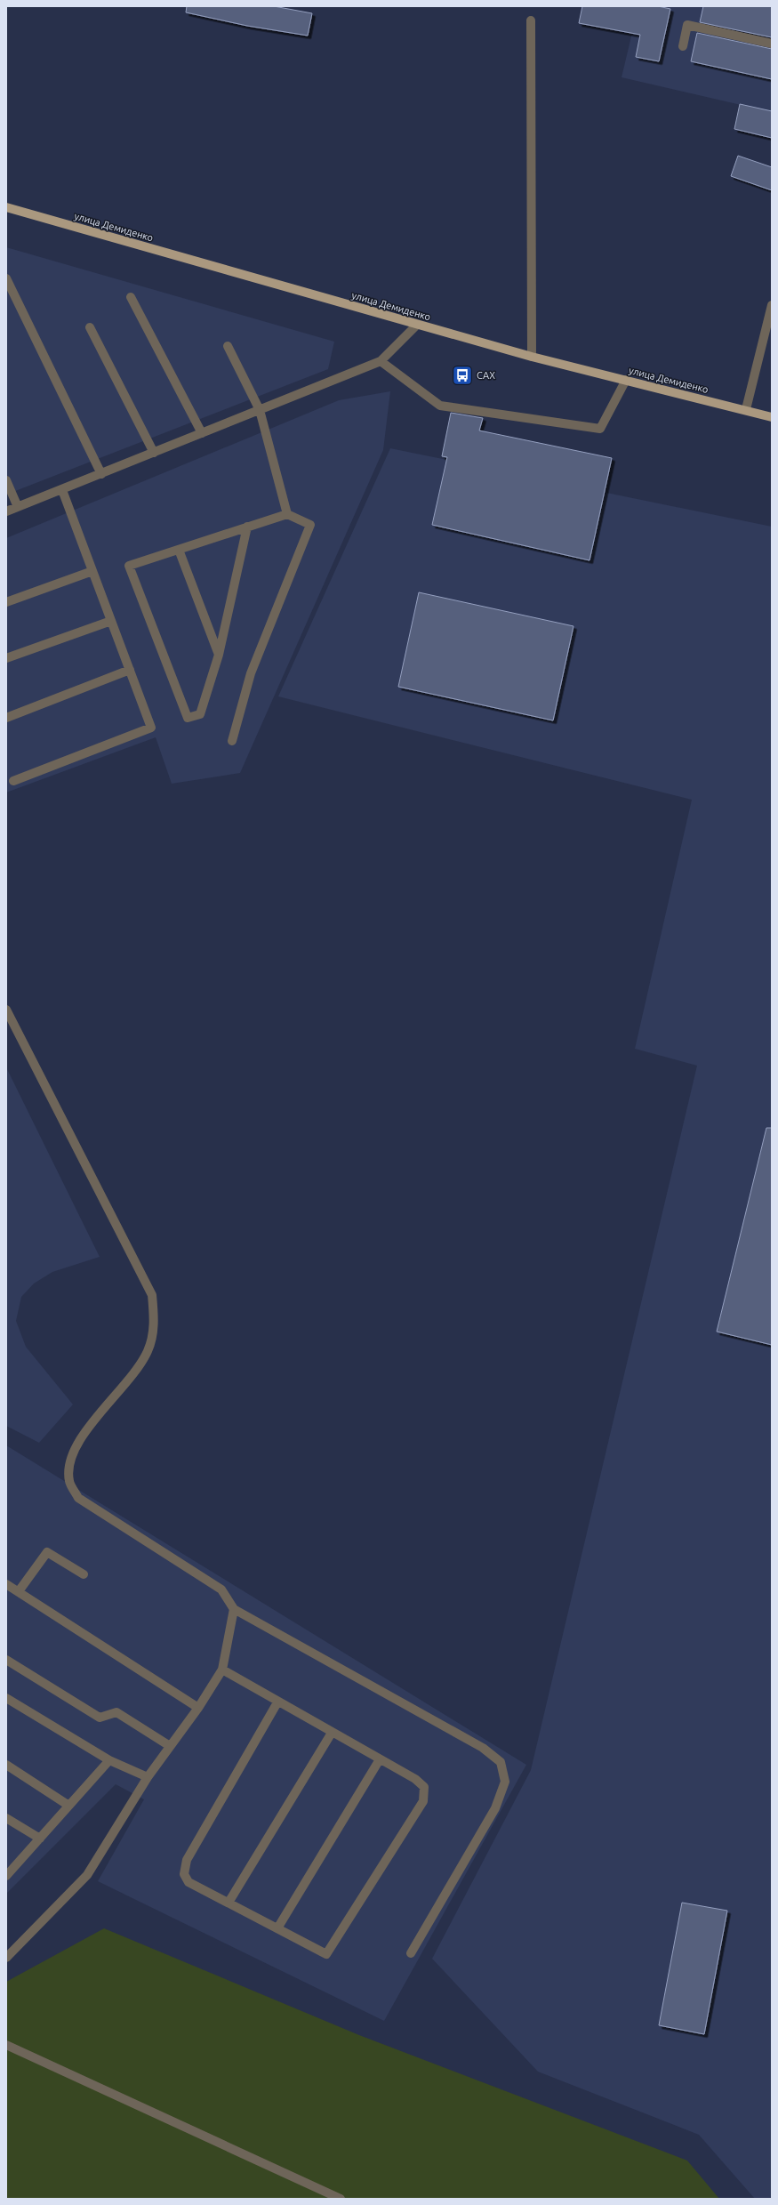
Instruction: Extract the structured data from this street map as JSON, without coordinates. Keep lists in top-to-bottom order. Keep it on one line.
{"streets":{"main road":["улица Демиденко"]},"places":{"bus stop":["САХ"]}}
